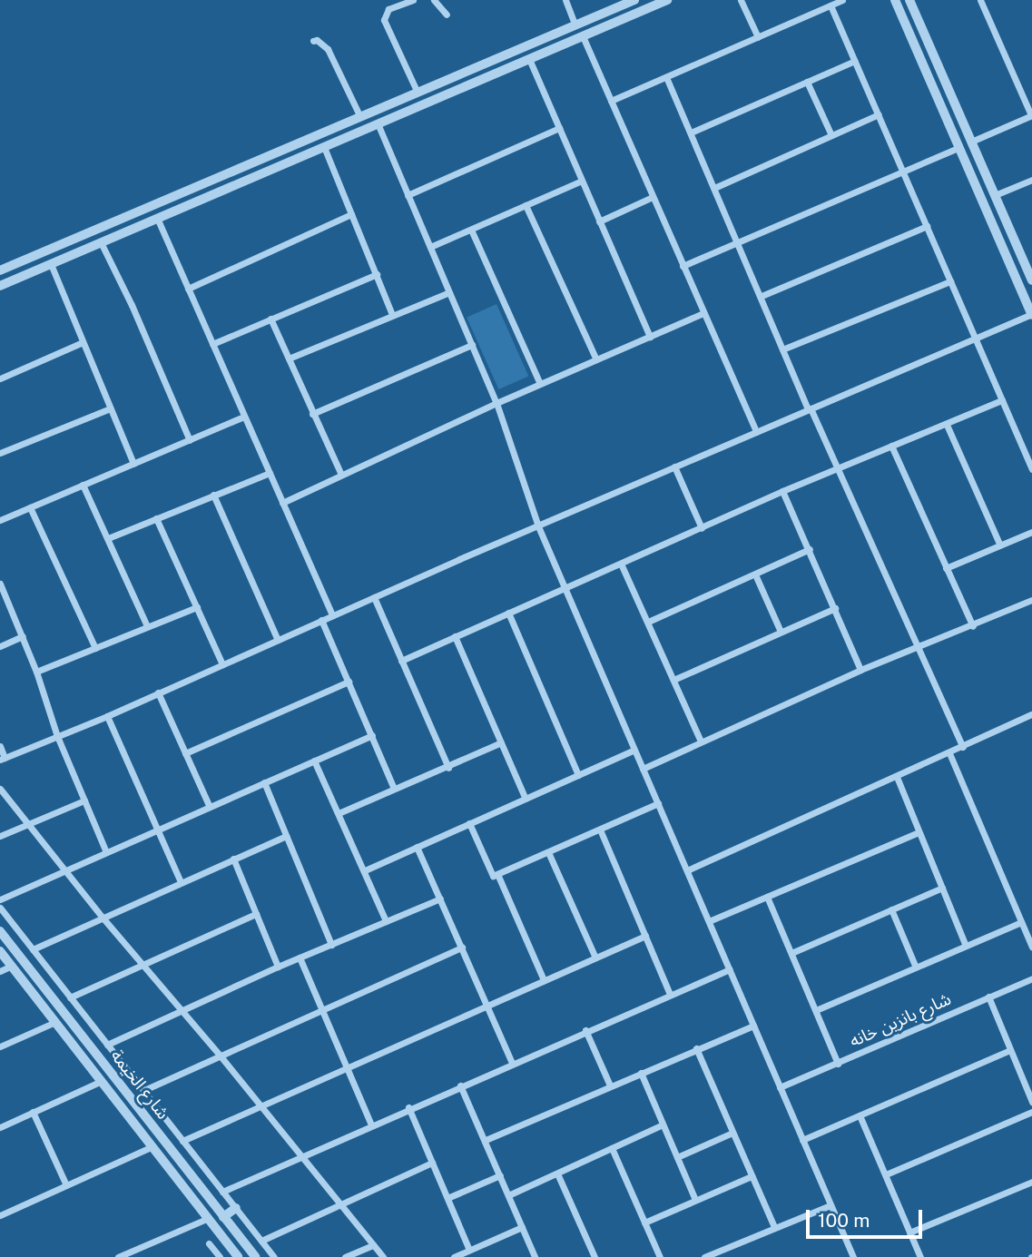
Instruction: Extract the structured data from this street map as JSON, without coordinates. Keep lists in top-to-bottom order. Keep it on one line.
{"streets":{"street":["شارع بانزين خانه","شارع الخيمة"]},"scale_bar":"100 m"}
